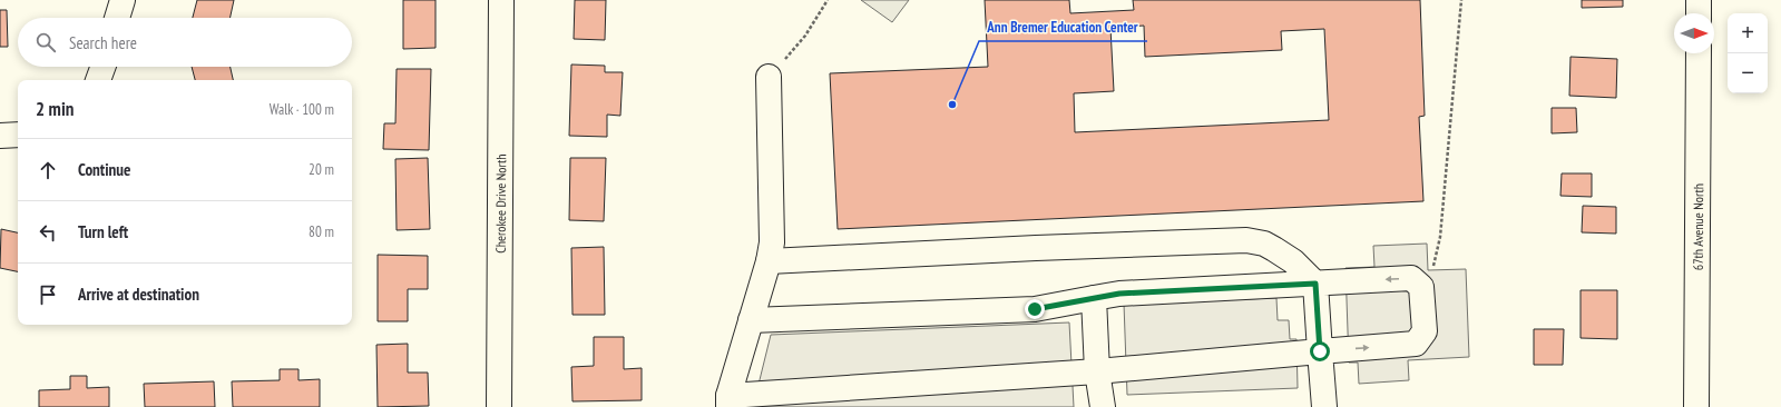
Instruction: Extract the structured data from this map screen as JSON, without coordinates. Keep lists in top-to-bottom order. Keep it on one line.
{"streets":{"street":["Cherokee Drive North","67th Avenue North"]},"places":["Ann Bremer Education Center"],"north":"right","page":{"map_buttons":["+","−"],"search":"Search here","heading":["2 min","Walk · 100 m"],"list":[["Continue","20 m"],["Turn left","80 m"],"Arrive at destination"]}}
